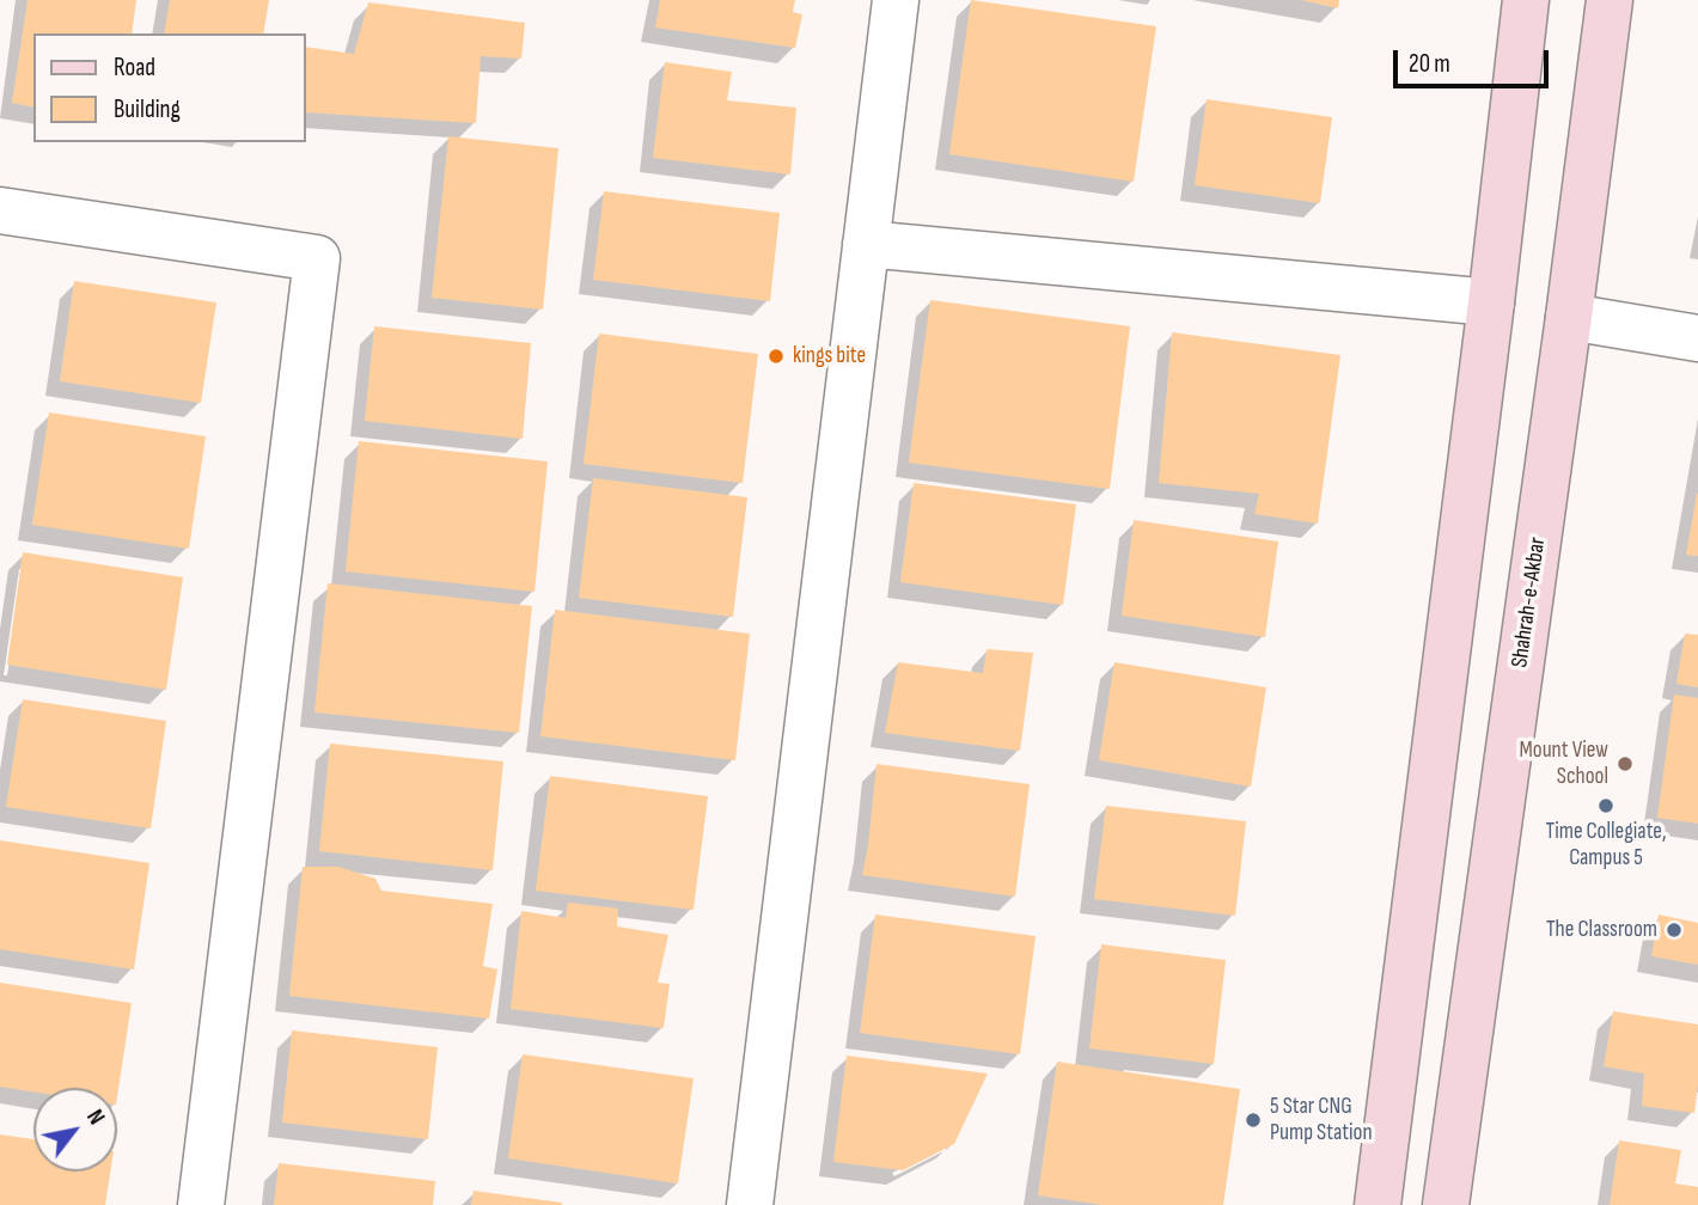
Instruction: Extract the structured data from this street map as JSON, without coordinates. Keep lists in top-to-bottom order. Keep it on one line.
{"streets":{"main road":["Shahrah-e-Akbar"]},"places":["kings bite","Mount View School","Time Collegiate, Campus 5","The Classroom","5 Star CNG Pump Station"],"legend":["Road","Building"],"scale_bar":"20 m","north":"top right"}
